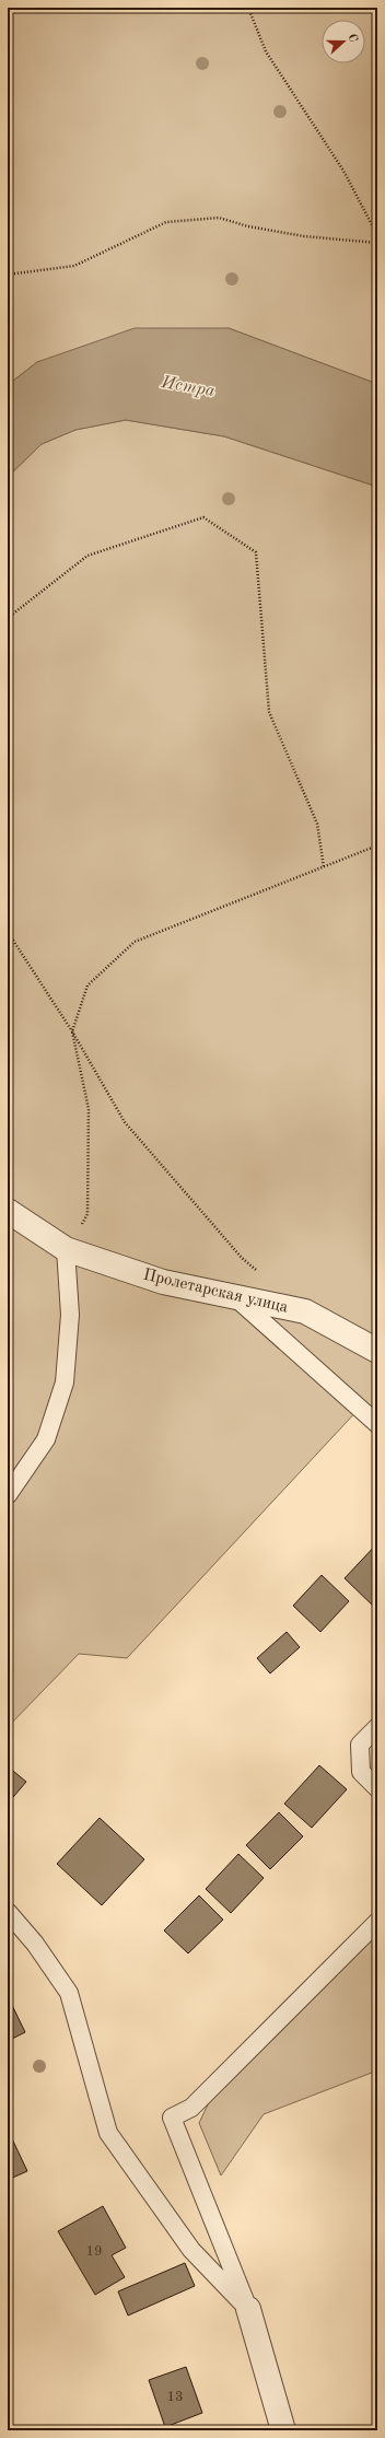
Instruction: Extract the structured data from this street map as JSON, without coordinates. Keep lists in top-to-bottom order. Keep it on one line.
{"streets":{"street":["Пролетарская улица"]},"water":["Истра"],"house_numbers":["19","13"],"north":"right"}
